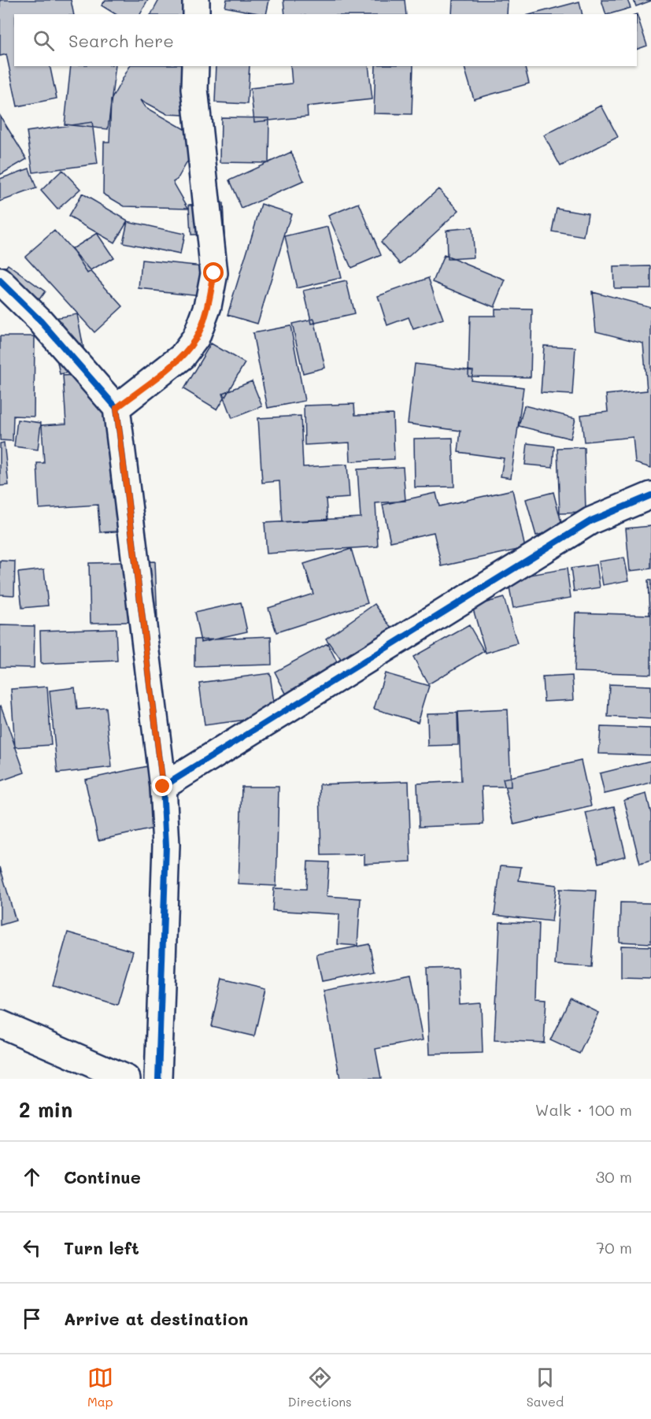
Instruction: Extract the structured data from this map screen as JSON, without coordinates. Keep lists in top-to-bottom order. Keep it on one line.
{"page":{"search":"Search here","heading":["2 min","Walk · 100 m"],"list":[["Continue","30 m"],["Turn left","70 m"],"Arrive at destination"],"nav":["Map","Directions","Saved"]}}
